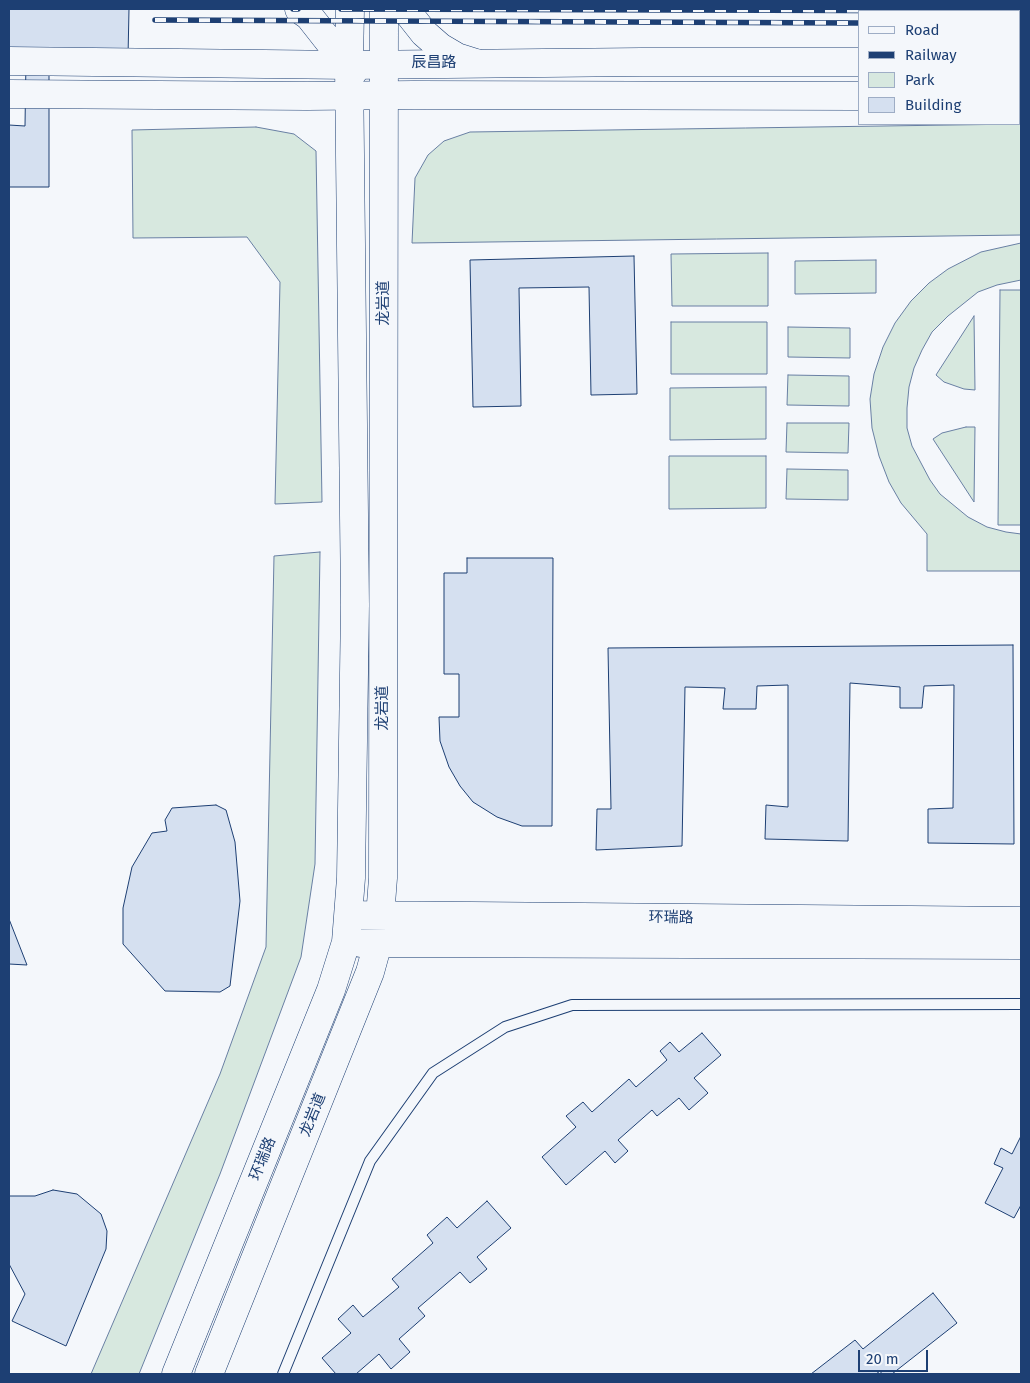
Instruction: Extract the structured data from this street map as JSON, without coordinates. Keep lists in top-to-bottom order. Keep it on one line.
{"streets":{"main road":["辰昌路","龙岩道","环瑞路"]},"crossings":[["辰昌路","龙岩道"],["龙岩道","环瑞路"]],"legend":["Road","Railway","Park","Building"],"scale_bar":"20 m"}
